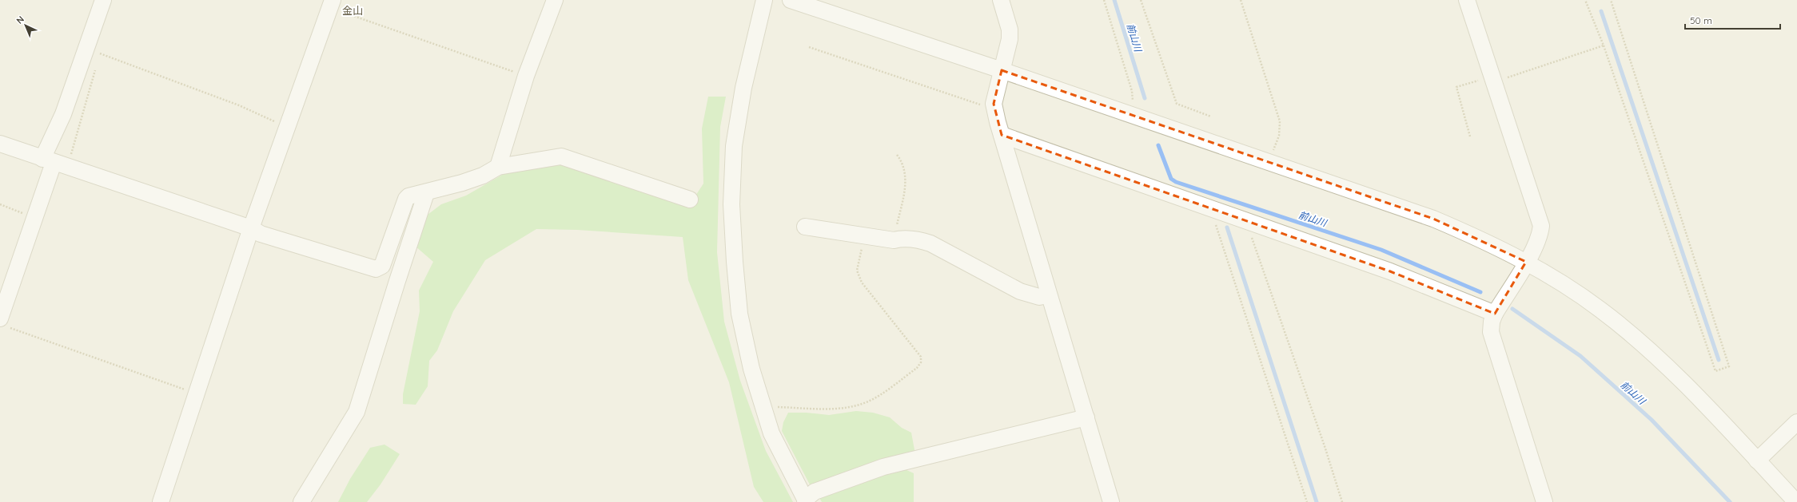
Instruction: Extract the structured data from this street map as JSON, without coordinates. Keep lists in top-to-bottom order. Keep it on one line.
{"districts":["金山"],"water":["前山川"],"scale_bar":"50 m","north":"top left"}
